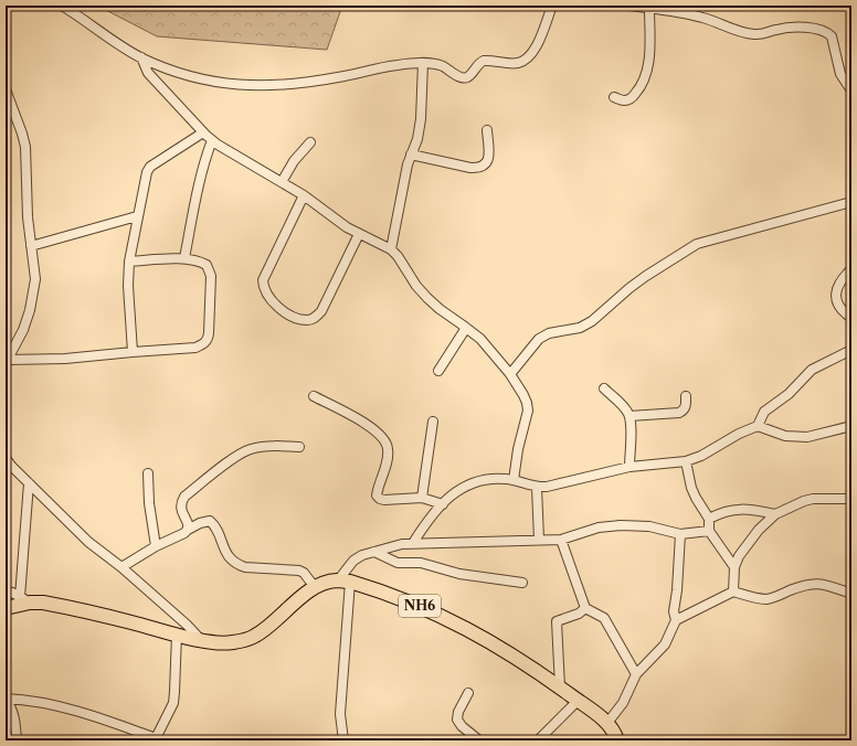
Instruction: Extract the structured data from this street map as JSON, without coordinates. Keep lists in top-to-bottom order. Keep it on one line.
{"streets":{"highway":["NH6"]}}
